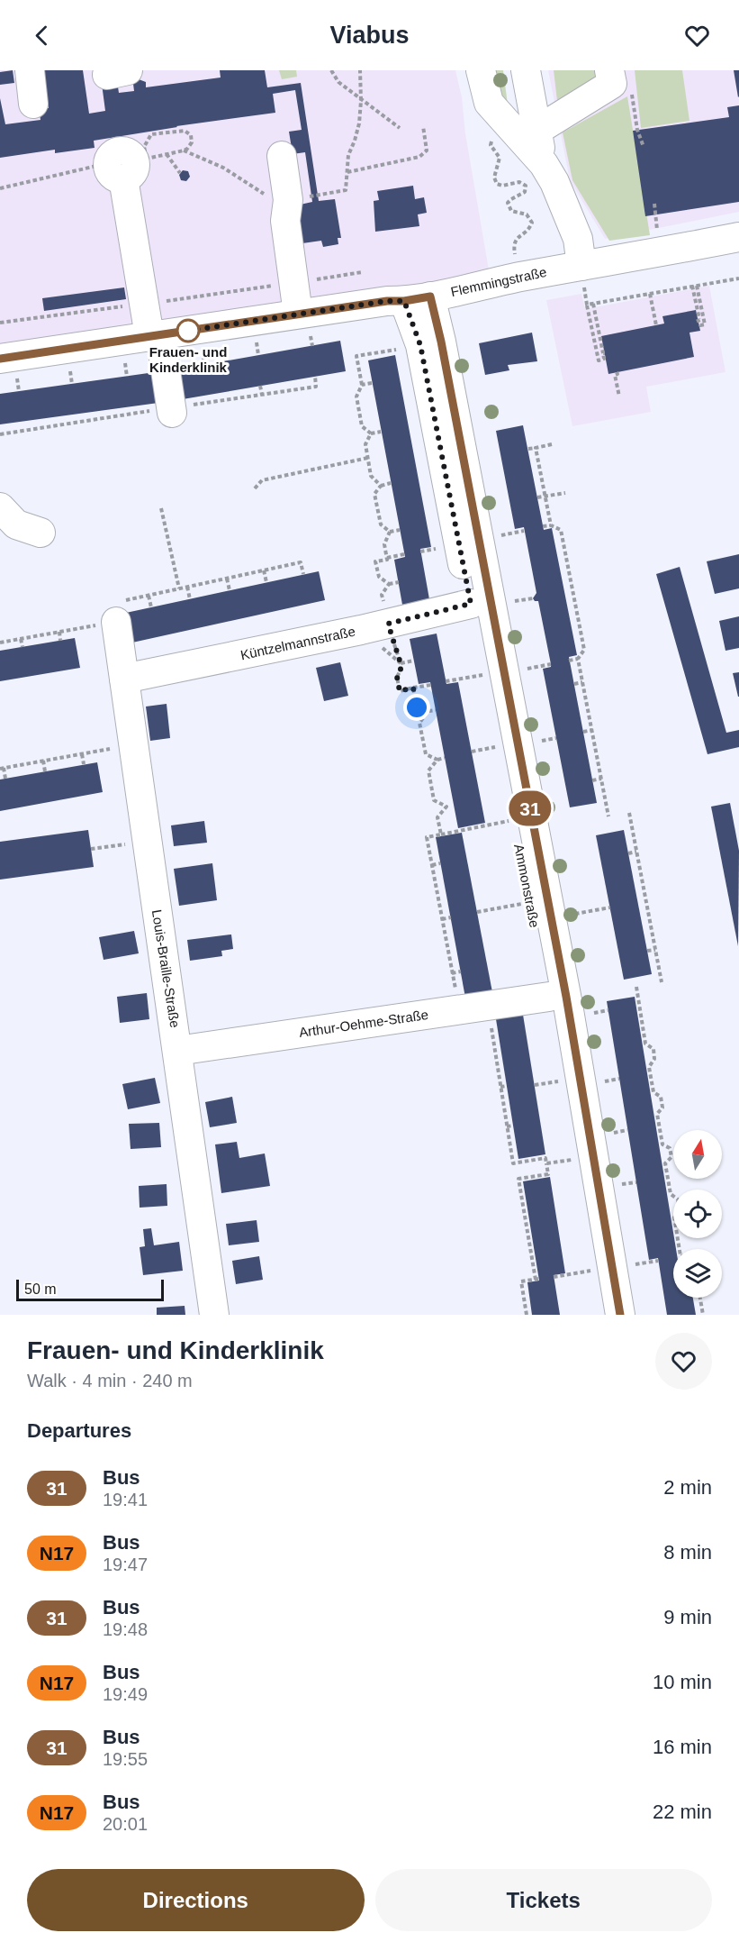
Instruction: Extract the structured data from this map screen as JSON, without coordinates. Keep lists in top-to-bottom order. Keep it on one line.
{"streets":{"street":["Flemmingstraße","Küntzelmannstraße","Ammonstraße","Louis-Braille-Straße","Arthur-Oehme-Straße"]},"crossings":[["Flemmingstraße","Ammonstraße"],["Küntzelmannstraße","Ammonstraße"],["Küntzelmannstraße","Louis-Braille-Straße"],["Ammonstraße","Arthur-Oehme-Straße"],["Louis-Braille-Straße","Arthur-Oehme-Straße"]],"places":["Frauen- und Kinderklinik"],"lines":["bus line 31"],"scale_bar":"50 m","north":"top","page":{"header":"Viabus","on_map":"31","scale":"50 m","heading":[["Frauen- und Kinderklinik","Walk · 4 min · 240 m"],"Departures"],"list":[{"mark":"31","name":"Bus","note":"19:41","value":"2 min"},{"mark":"N17","name":"Bus","note":"19:47","value":"8 min"},{"mark":"31","name":"Bus","note":"19:48","value":"9 min"},{"mark":"N17","name":"Bus","note":"19:49","value":"10 min"},{"mark":"31","name":"Bus","note":"19:55","value":"16 min"},{"mark":"N17","name":"Bus","note":"20:01","value":"22 min"}],"buttons":["Directions","Tickets"]}}
